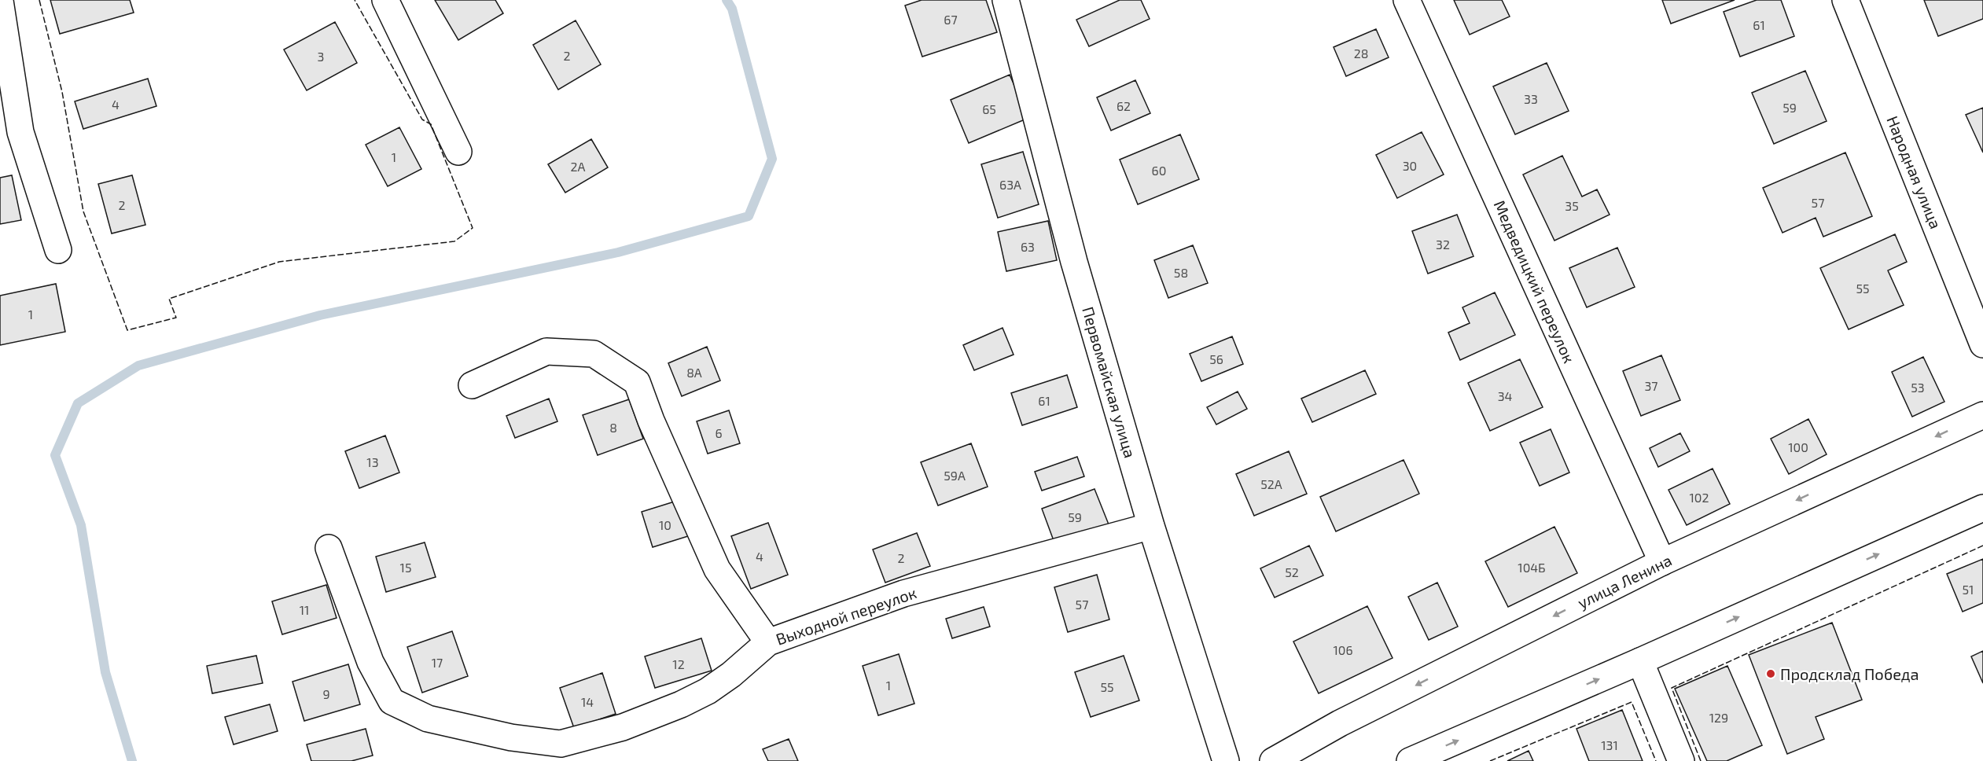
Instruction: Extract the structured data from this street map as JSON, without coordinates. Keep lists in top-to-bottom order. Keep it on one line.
{"streets":{"street":["Народная улица","Медведицкий переулок","Первомайская улица","улица Ленина","Выходной переулок"]},"crossings":[["Медведицкий переулок","улица Ленина"],["Первомайская улица","Выходной переулок"]],"places":["Продсклад Победа"],"house_numbers":["67","61","28","2","3","33","4","62","59","65","1","30","2А","60","63А","57","2","35","32","63","58","55","1","56","8А","37","53","34","61","8","6","100","13","59А","52А","102","59","10","4","2","15","104Б","52","51","57","11","106","17","12","1","55","9","14","129","131"]}
